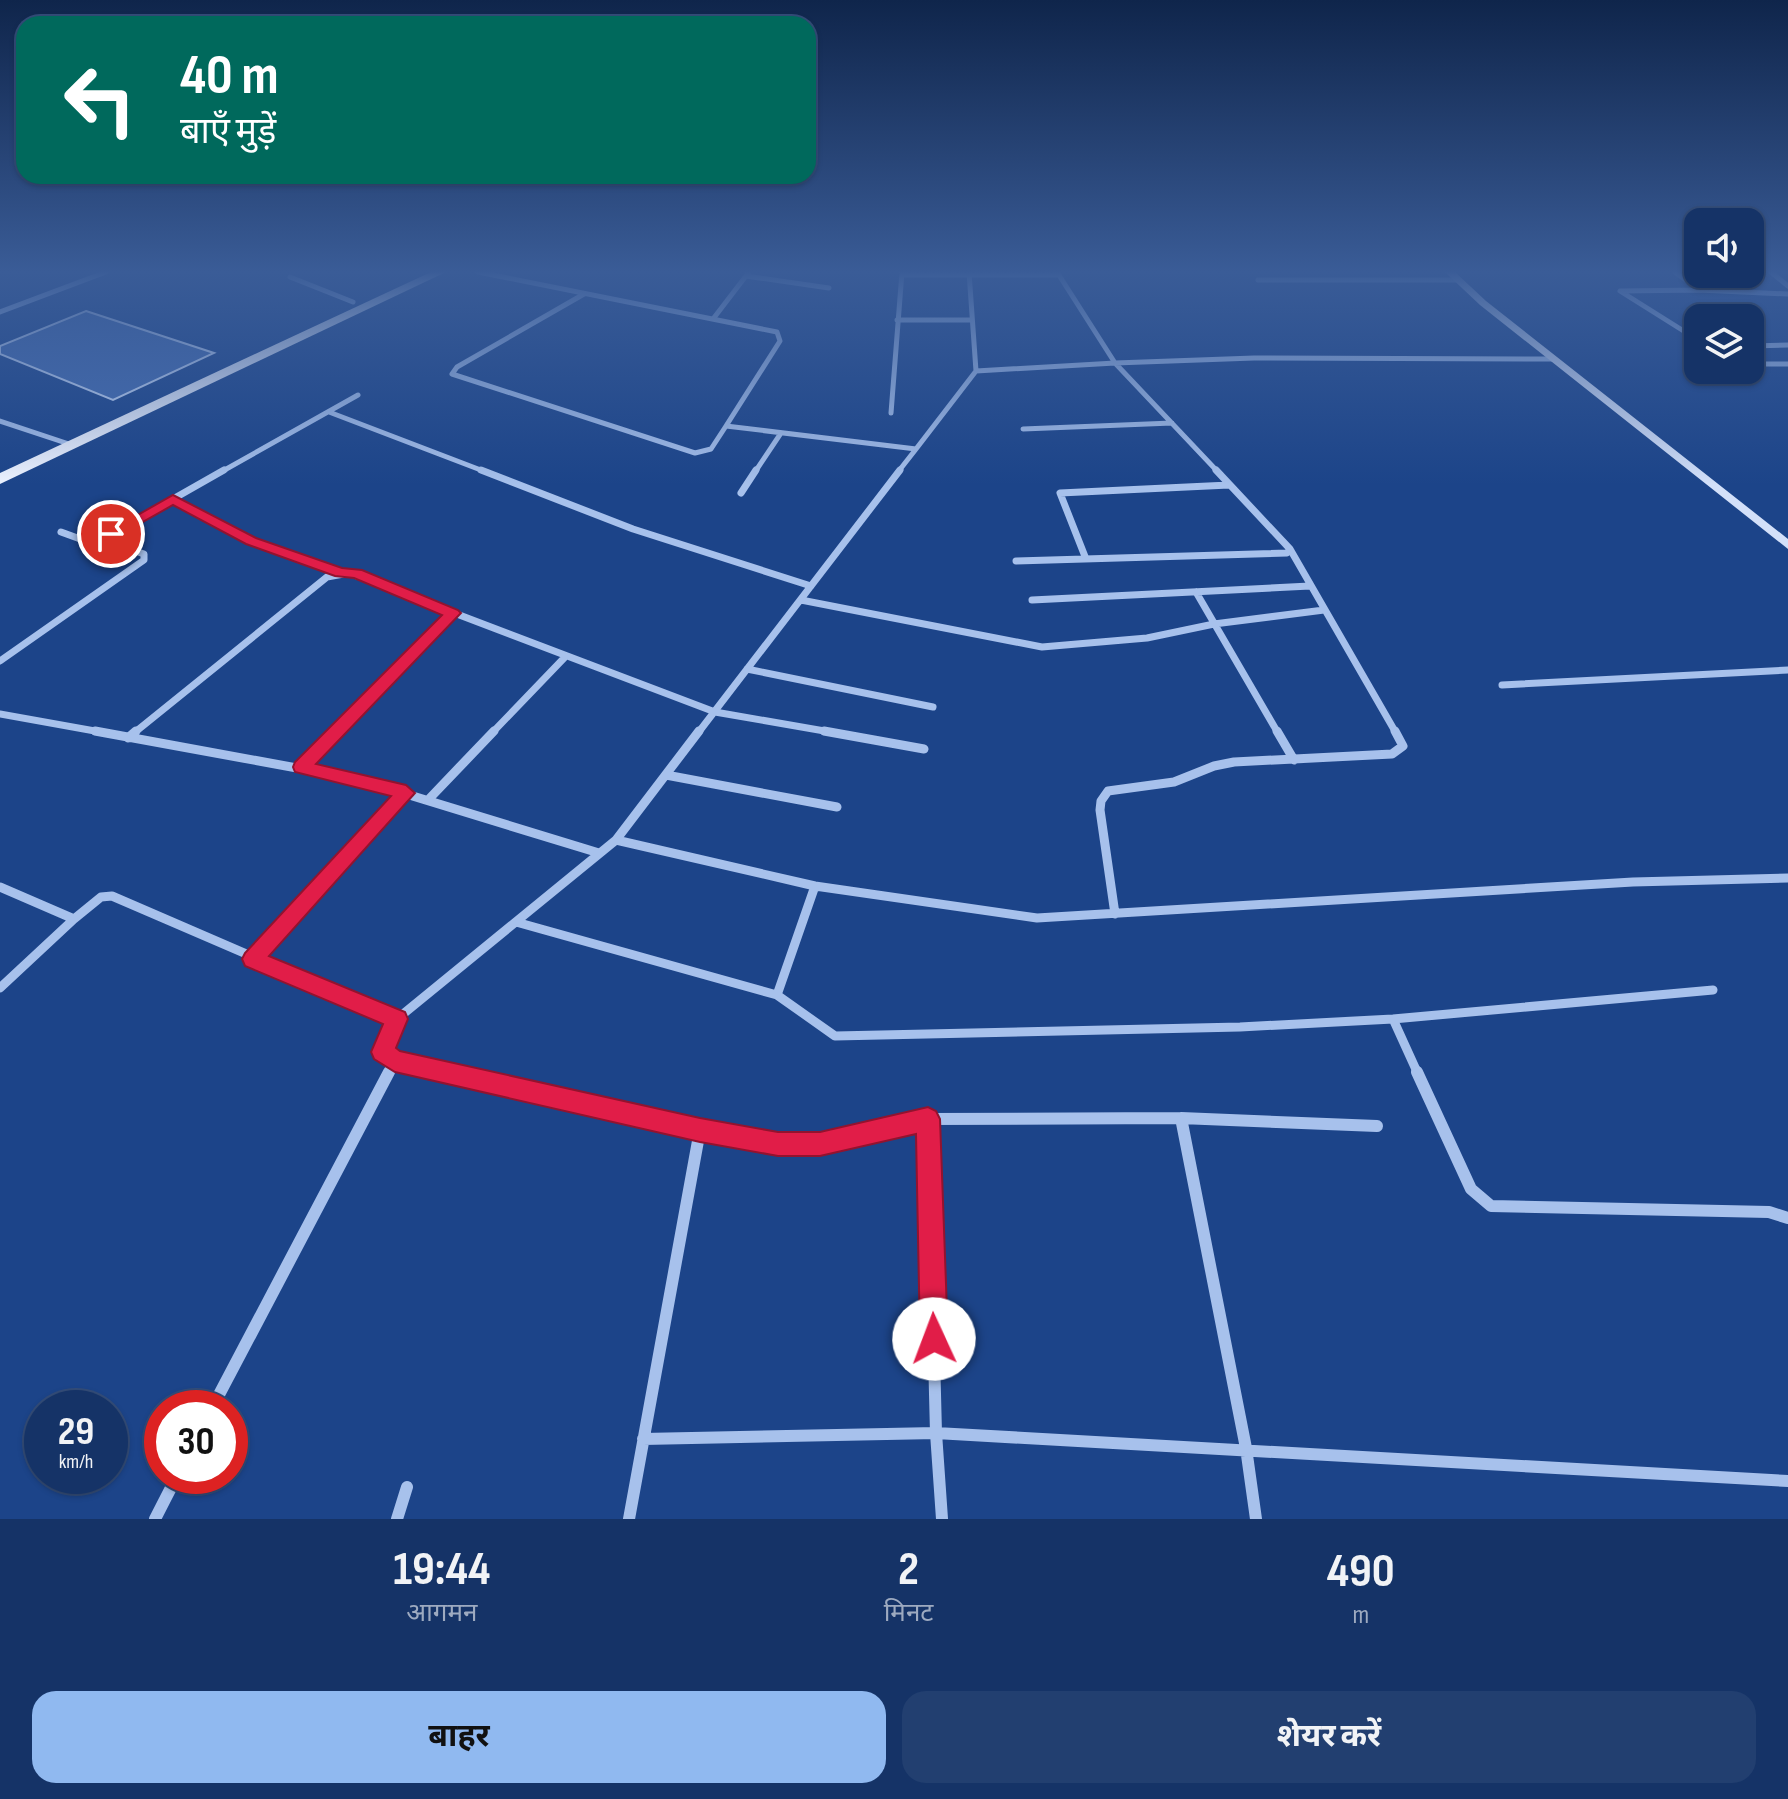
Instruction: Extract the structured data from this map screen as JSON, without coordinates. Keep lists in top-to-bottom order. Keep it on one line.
{"page":{"turn":["40 m","बाएँ मुड़ें"],"speed":"29 km/h","limit":"30","eta":["19:44","आगमन","2","मिनट","490","m"],"buttons":["बाहर","शेयर करें"]}}
